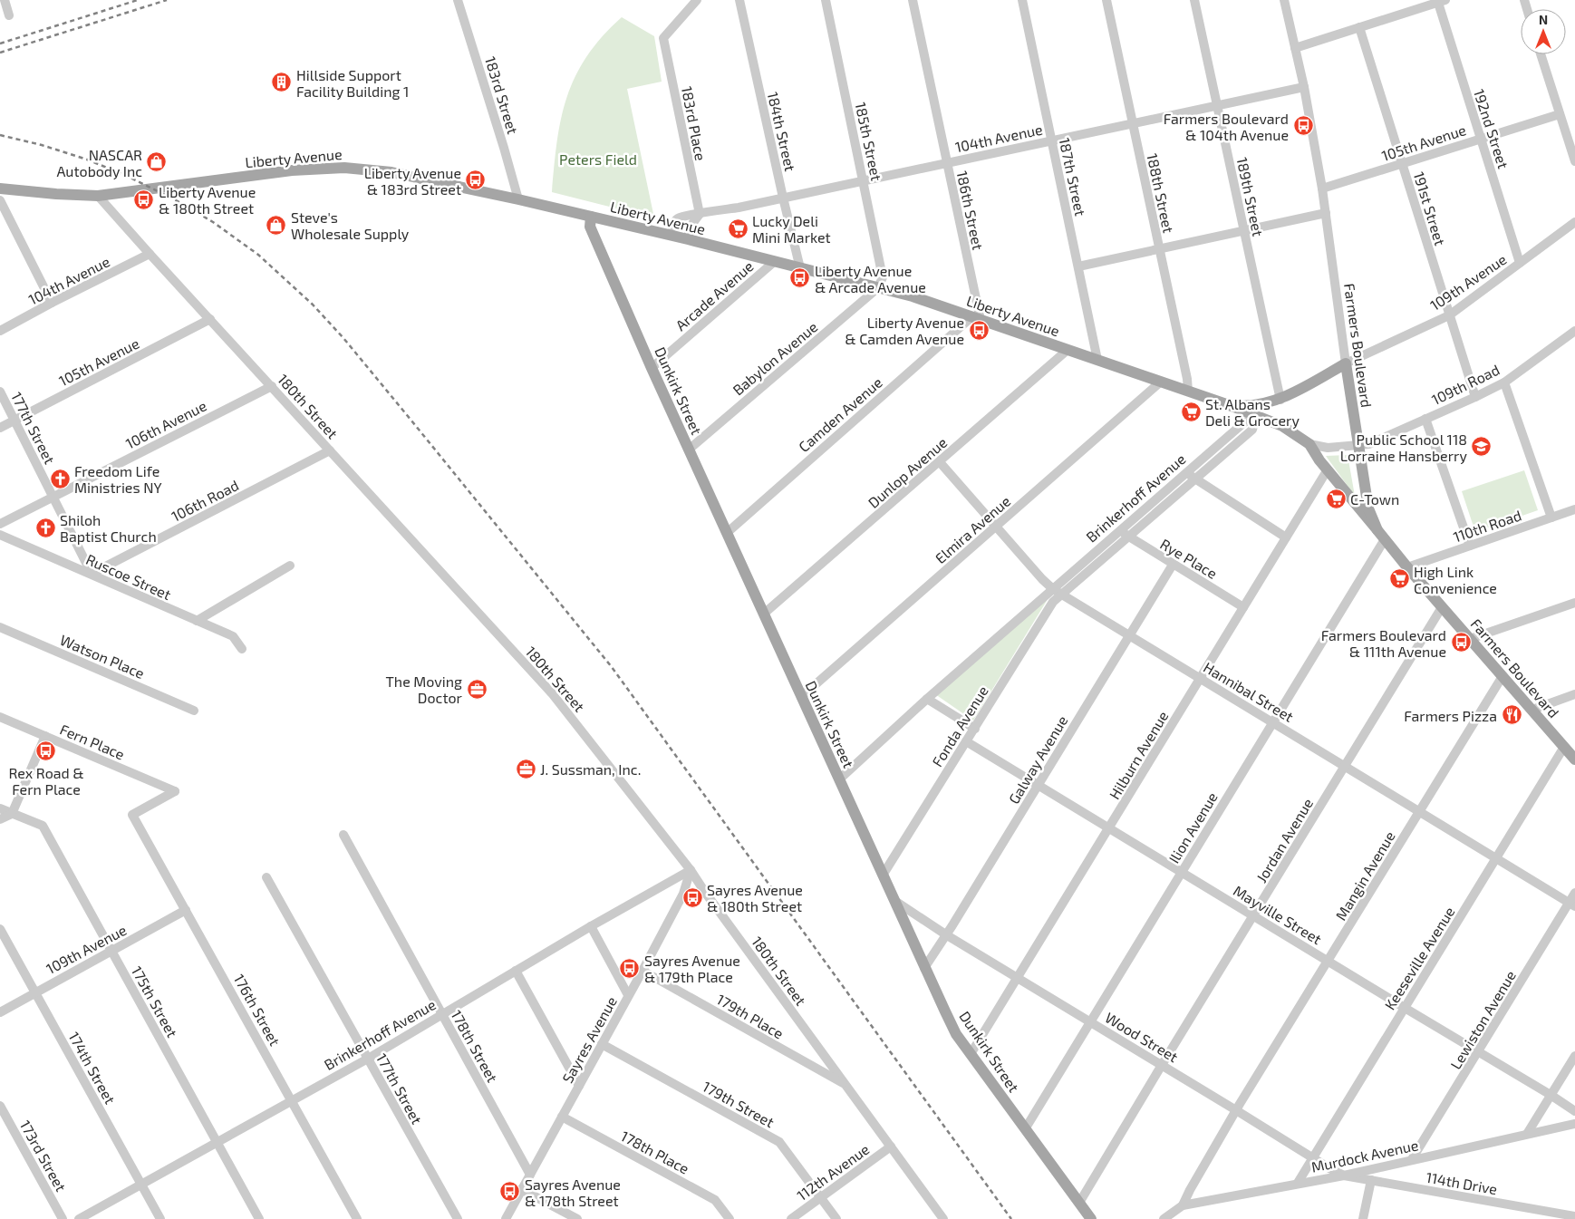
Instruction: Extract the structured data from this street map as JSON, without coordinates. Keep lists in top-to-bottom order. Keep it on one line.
{"streets":{"main road":["Liberty Avenue","Farmers Boulevard","Dunkirk Street"],"street":["183rd Street","183rd Place","192nd Street","184th Street","104th Avenue","185th Street","105th Avenue","187th Street","188th Street","189th Street","191st Street","186th Street","109th Avenue","Arcade Avenue","Babylon Avenue","109th Road","180th Street","Camden Avenue","106th Avenue","177th Street","Dunlop Avenue","Brinkerhoff Avenue","106th Road","110th Road","Elmira Avenue","Rye Place","Ruscoe Street","Watson Place","Hannibal Street","Fonda Avenue","Fern Place","Hilburn Avenue","Galway Avenue","Ilion Avenue","Jordan Avenue","Mangin Avenue","Mayville Street","Keeseville Avenue","175th Street","176th Street","179th Place","Lewiston Avenue","Wood Street","Sayres Avenue","178th Street","174th Street","179th Street","178th Place","173rd Street","Murdock Avenue","112th Avenue","114th Drive"]},"crossings":[["183rd Street","Liberty Avenue"],["183rd Place","104th Avenue"],["192nd Street","105th Avenue"],["192nd Street","109th Avenue"],["184th Street","104th Avenue"],["184th Street","Liberty Avenue"],["104th Avenue","185th Street"],["104th Avenue","Liberty Avenue"],["104th Avenue","187th Street"],["104th Avenue","188th Street"],["104th Avenue","189th Street"],["104th Avenue","186th Street"],["104th Avenue","Farmers Boulevard"],["104th Avenue","180th Street"],["185th Street","Liberty Avenue"],["185th Street","Babylon Avenue"],["105th Avenue","191st Street"],["105th Avenue","Farmers Boulevard"],["105th Avenue","180th Street"],["105th Avenue","177th Street"],["Liberty Avenue","187th Street"],["Liberty Avenue","188th Street"],["Liberty Avenue","186th Street"],["Liberty Avenue","Arcade Avenue"],["Liberty Avenue","Farmers Boulevard"],["Liberty Avenue","Babylon Avenue"],["Liberty Avenue","109th Road"],["Liberty Avenue","Dunkirk Street"],["Liberty Avenue","180th Street"],["Liberty Avenue","Camden Avenue"],["Liberty Avenue","Dunlop Avenue"],["Liberty Avenue","Brinkerhoff Avenue"],["Liberty Avenue","Elmira Avenue"],["Liberty Avenue","Hilburn Avenue"],["Liberty Avenue","Ilion Avenue"],["191st Street","109th Avenue"],["191st Street","109th Road"],["186th Street","Camden Avenue"],["109th Avenue","Farmers Boulevard"],["109th Avenue","175th Street"],["109th Avenue","176th Street"],["109th Avenue","174th Street"],["Arcade Avenue","Dunkirk Street"],["Farmers Boulevard","109th Road"],["Farmers Boulevard","110th Road"],["Farmers Boulevard","Ilion Avenue"],["Farmers Boulevard","Jordan Avenue"],["Farmers Boulevard","Mangin Avenue"],["Farmers Boulevard","Keeseville Avenue"],["Babylon Avenue","Dunkirk Street"],["Dunkirk Street","Camden Avenue"],["Dunkirk Street","Dunlop Avenue"],["Dunkirk Street","Brinkerhoff Avenue"],["Dunkirk Street","Elmira Avenue"],["Dunkirk Street","Fonda Avenue"],["Dunkirk Street","Hilburn Avenue"],["Dunkirk Street","Galway Avenue"],["Dunkirk Street","Ilion Avenue"],["Dunkirk Street","Jordan Avenue"],["Dunkirk Street","Wood Street"],["180th Street","106th Avenue"],["180th Street","Brinkerhoff Avenue"],["180th Street","106th Road"],["180th Street","179th Place"],["180th Street","Sayres Avenue"],["180th Street","112th Avenue"],["106th Avenue","177th Street"],["177th Street","Brinkerhoff Avenue"],["177th Street","106th Road"],["177th Street","Ruscoe Street"],["Dunlop Avenue","Hannibal Street"],["Brinkerhoff Avenue","Rye Place"],["Brinkerhoff Avenue","Hannibal Street"],["Brinkerhoff Avenue","Fonda Avenue"],["Brinkerhoff Avenue","175th Street"],["Brinkerhoff Avenue","176th Street"],["Brinkerhoff Avenue","Sayres Avenue"],["Brinkerhoff Avenue","178th Street"],["Brinkerhoff Avenue","174th Street"],["106th Road","Ruscoe Street"],["Elmira Avenue","Hannibal Street"],["Rye Place","Hilburn Avenue"],["Rye Place","Galway Avenue"],["Hannibal Street","Fonda Avenue"],["Hannibal Street","Hilburn Avenue"],["Hannibal Street","Galway Avenue"],["Hannibal Street","Ilion Avenue"],["Hannibal Street","Jordan Avenue"],["Hannibal Street","Mangin Avenue"],["Hannibal Street","Keeseville Avenue"],["Hannibal Street","Lewiston Avenue"],["Fonda Avenue","Mayville Street"],["Fern Place","176th Street"],["Hilburn Avenue","Mayville Street"],["Hilburn Avenue","Wood Street"],["Galway Avenue","Mayville Street"],["Galway Avenue","Wood Street"],["Ilion Avenue","Mayville Street"],["Ilion Avenue","Wood Street"],["Jordan Avenue","Mayville Street"],["Jordan Avenue","Wood Street"],["Mangin Avenue","Mayville Street"],["Mangin Avenue","Wood Street"],["Mangin Avenue","Murdock Avenue"],["Mayville Street","Keeseville Avenue"],["Mayville Street","Lewiston Avenue"],["Keeseville Avenue","Wood Street"],["Keeseville Avenue","Murdock Avenue"],["179th Place","Sayres Avenue"],["Lewiston Avenue","Murdock Avenue"],["Wood Street","Murdock Avenue"],["Wood Street","114th Drive"],["Sayres Avenue","178th Street"],["Sayres Avenue","179th Street"],["Sayres Avenue","178th Place"],["179th Street","112th Avenue"],["Murdock Avenue","114th Drive"]],"parks":["Peters Field"],"places":{"building":["Hillside Support Facility Building 1"],"bus stop":["Farmers Boulevard & 104th Avenue","Liberty Avenue & 183rd Street","Liberty Avenue & 180th Street","Liberty Avenue & Arcade Avenue","Liberty Avenue & Camden Avenue","Farmers Boulevard & 111th Avenue","Rex Road & Fern Place","Sayres Avenue & 180th Street","Sayres Avenue & 179th Place","Sayres Avenue & 178th Street"],"shop":["NASCAR Autobody Inc","Steve's Wholesale Supply"],"supermarket":["Lucky Deli Mini Market","St. Albans Deli & Grocery","C-Town","High Link Convenience"],"school or university":["Public School 118 Lorraine Hansberry"],"church":["Freedom Life Ministries NY","Shiloh Baptist Church"],"office":["The Moving Doctor","J. Sussman, Inc."],"restaurant":["Farmers Pizza"]},"north":"top"}
